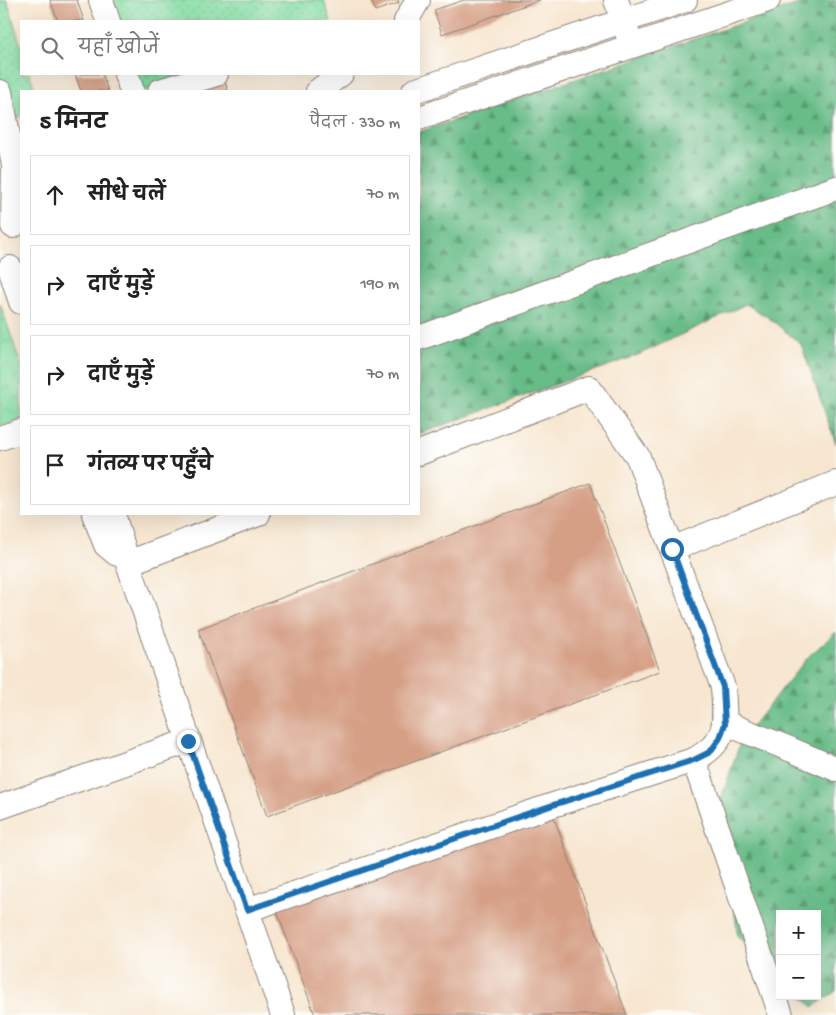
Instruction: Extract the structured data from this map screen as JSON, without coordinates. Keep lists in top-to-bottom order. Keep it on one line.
{"page":{"search":"यहाँ खोजें","heading":["5 मिनट","पैदल · 330 m"],"list":[["सीधे चलें","70 m"],["दाएँ मुड़ें","190 m"],["दाएँ मुड़ें","70 m"],"गंतव्य पर पहुँचे"],"map_buttons":["+","−"]}}
